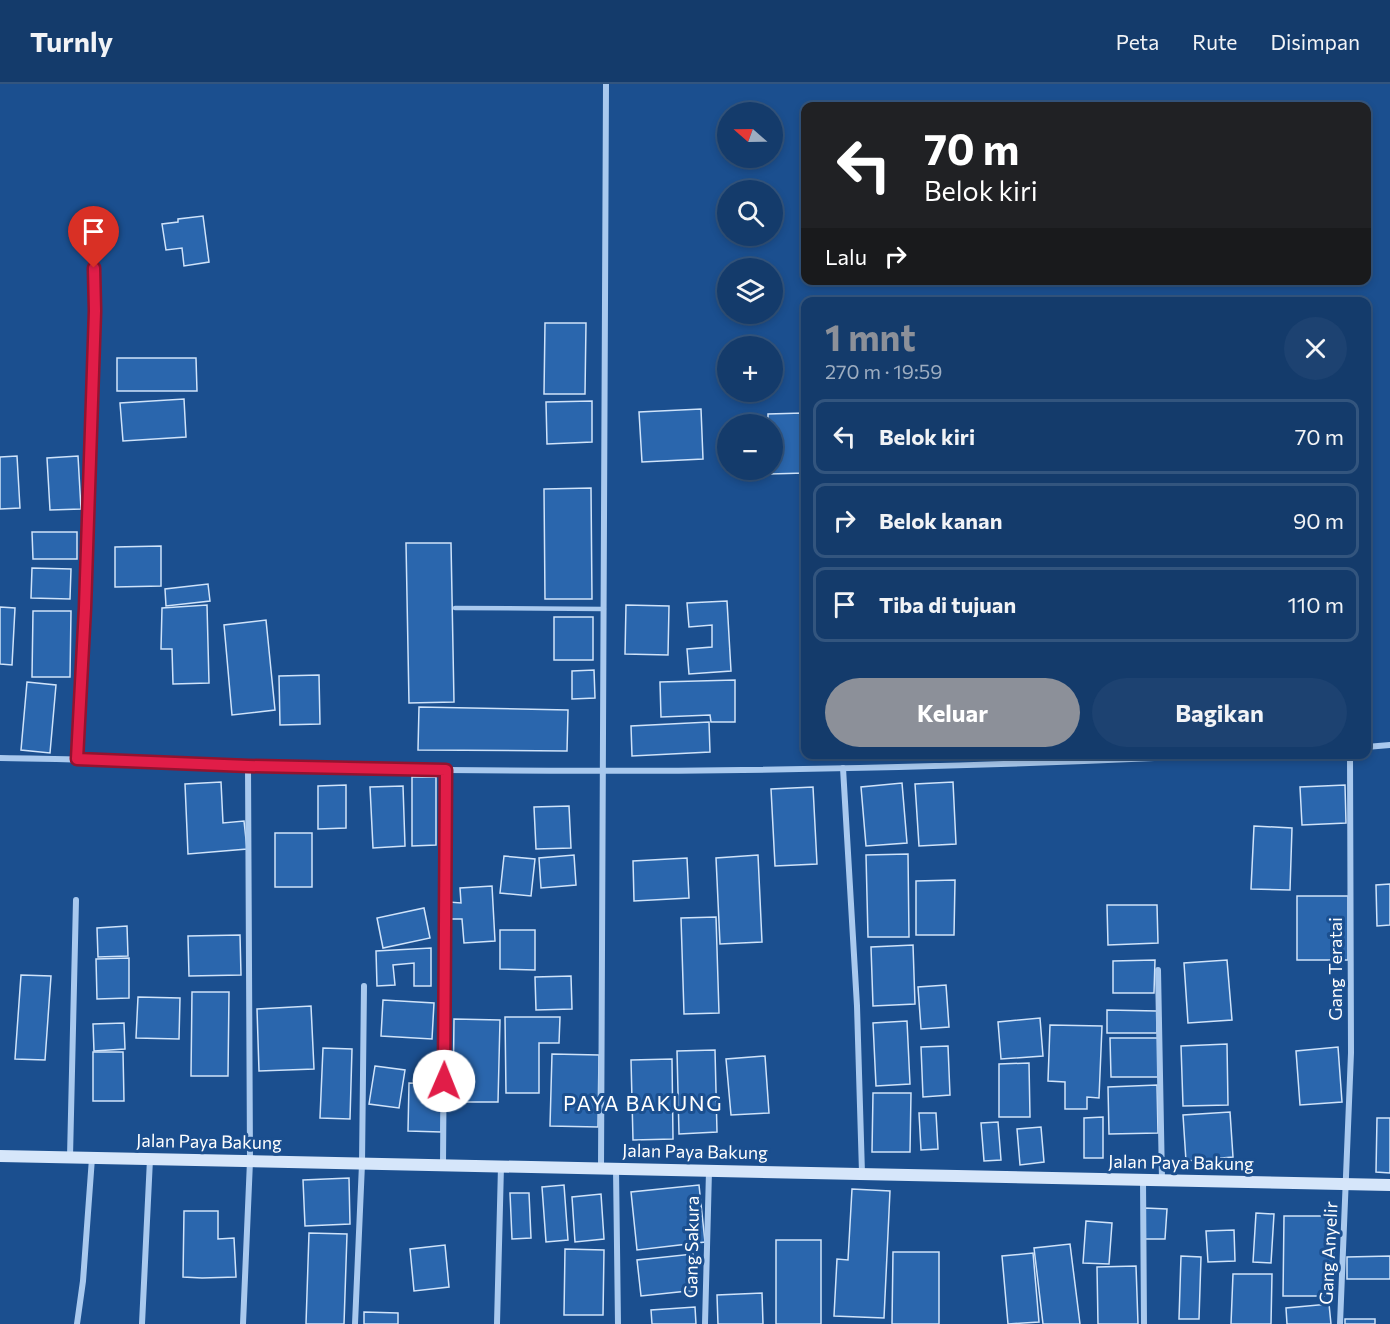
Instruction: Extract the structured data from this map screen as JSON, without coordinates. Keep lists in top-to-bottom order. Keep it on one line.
{"streets":{"main road":["Jalan Paya Bakung"],"street":["Gang Teratai","Gang Sakura","Gang Anyelir"]},"crossings":[["Gang Teratai","Jalan Paya Bakung"],["Gang Teratai","Gang Anyelir"],["Jalan Paya Bakung","Gang Sakura"],["Jalan Paya Bakung","Gang Anyelir"]],"districts":["PAYA BAKUNG"],"north":"left","page":{"header":"Turnly","nav":["Peta","Rute","Disimpan"],"map_buttons":["+","−"],"turn":["70 m","Belok kiri"],"then":"Lalu","heading":["1 mnt","270 m · 19:59"],"list":[{"name":"Belok kiri","value":"70 m"},{"name":"Belok kanan","value":"90 m"},{"name":"Tiba di tujuan","value":"110 m"}],"buttons":["Keluar","Bagikan"]}}
